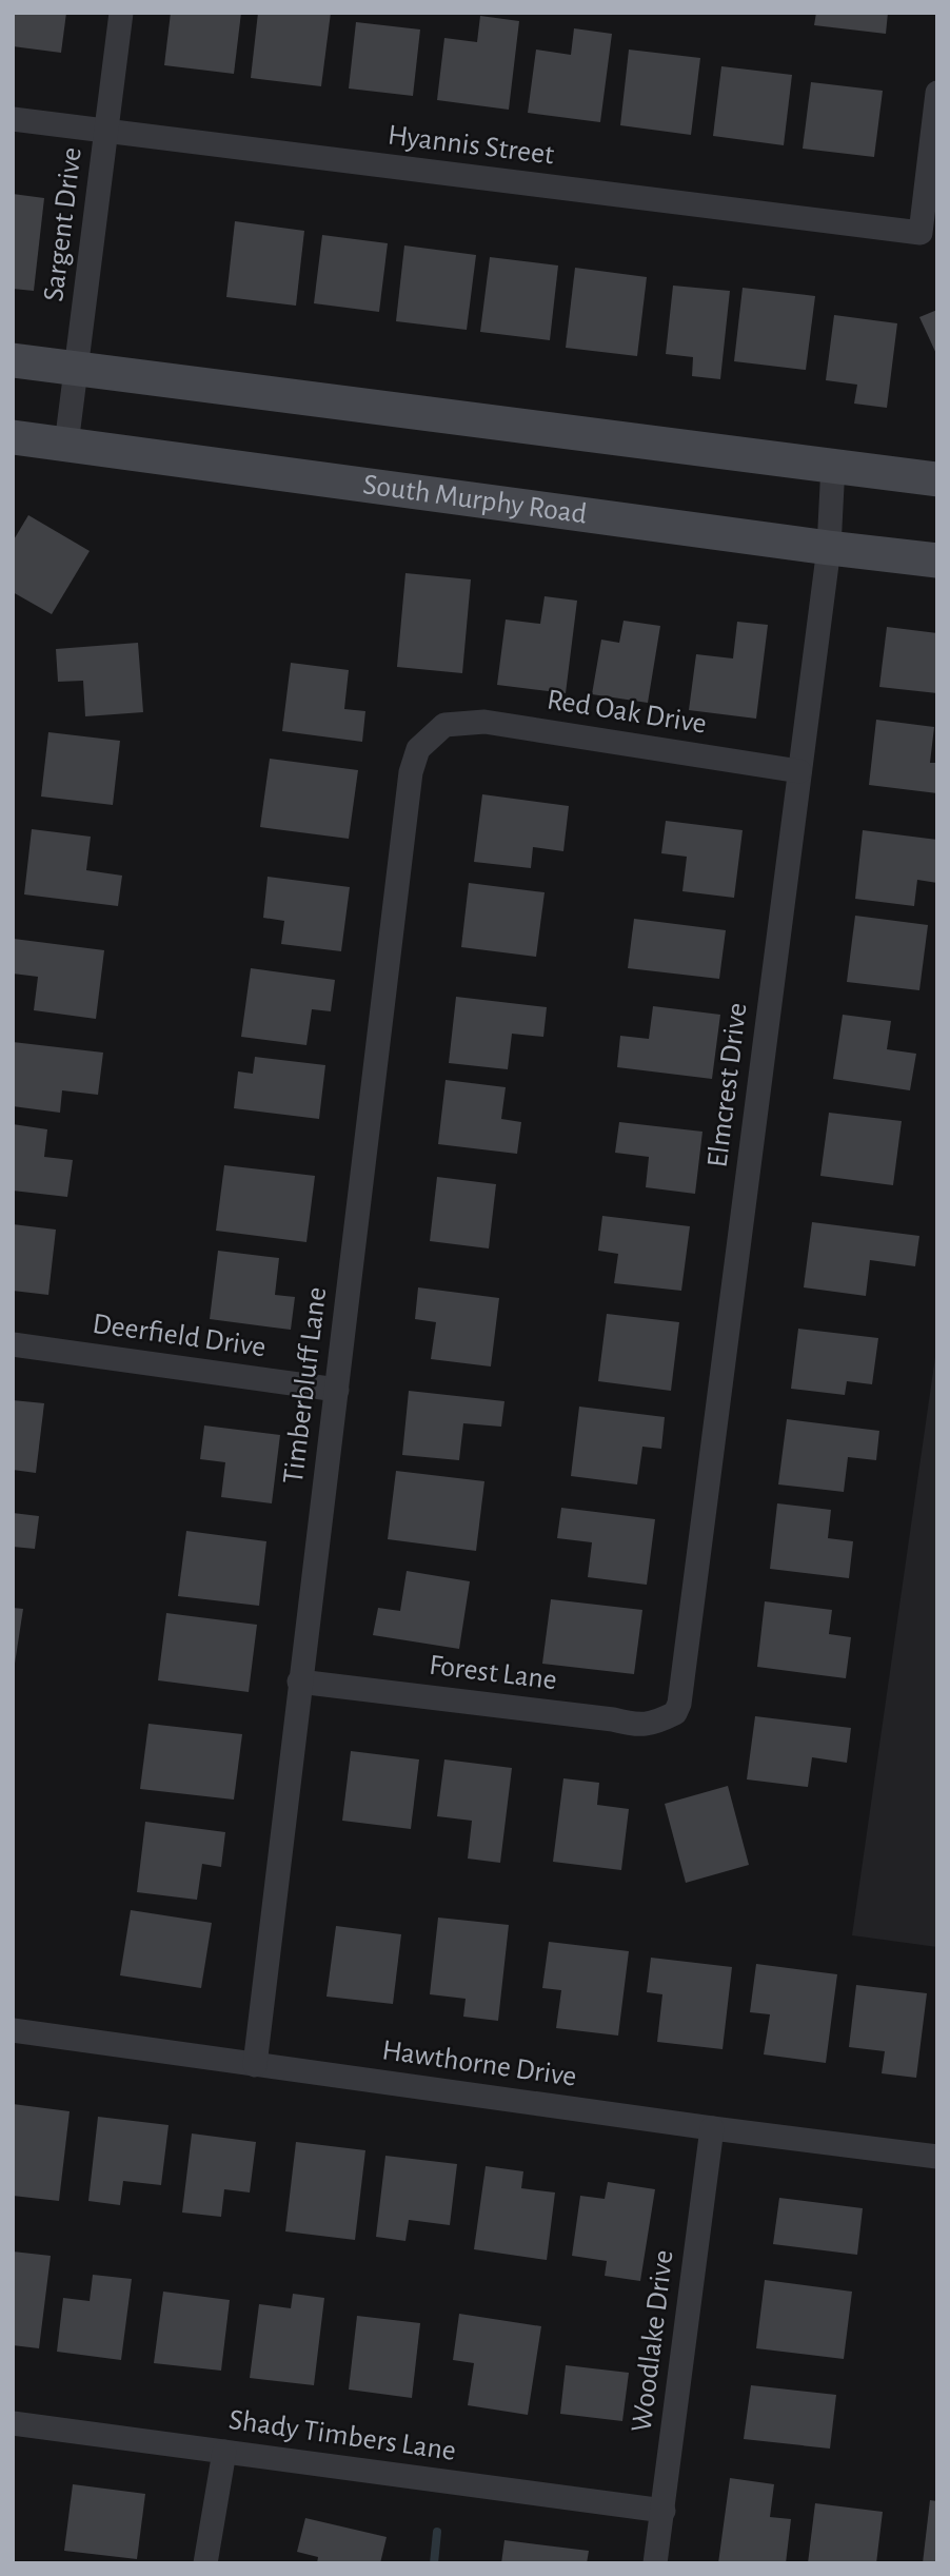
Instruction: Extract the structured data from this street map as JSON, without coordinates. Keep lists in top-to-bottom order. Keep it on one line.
{"streets":{"main road":["South Murphy Road"],"street":["Hyannis Street","Sargent Drive","Red Oak Drive","Elmcrest Drive","Deerfield Drive","Timberbluff Lane","Forest Lane","Hawthorne Drive","Woodlake Drive","Shady Timbers Lane"]},"crossings":[["Hyannis Street","Sargent Drive"],["Sargent Drive","South Murphy Road"],["South Murphy Road","Elmcrest Drive"],["Red Oak Drive","Elmcrest Drive"],["Red Oak Drive","Timberbluff Lane"],["Elmcrest Drive","Forest Lane"],["Deerfield Drive","Timberbluff Lane"],["Timberbluff Lane","Forest Lane"],["Timberbluff Lane","Hawthorne Drive"],["Hawthorne Drive","Woodlake Drive"],["Woodlake Drive","Shady Timbers Lane"]]}
